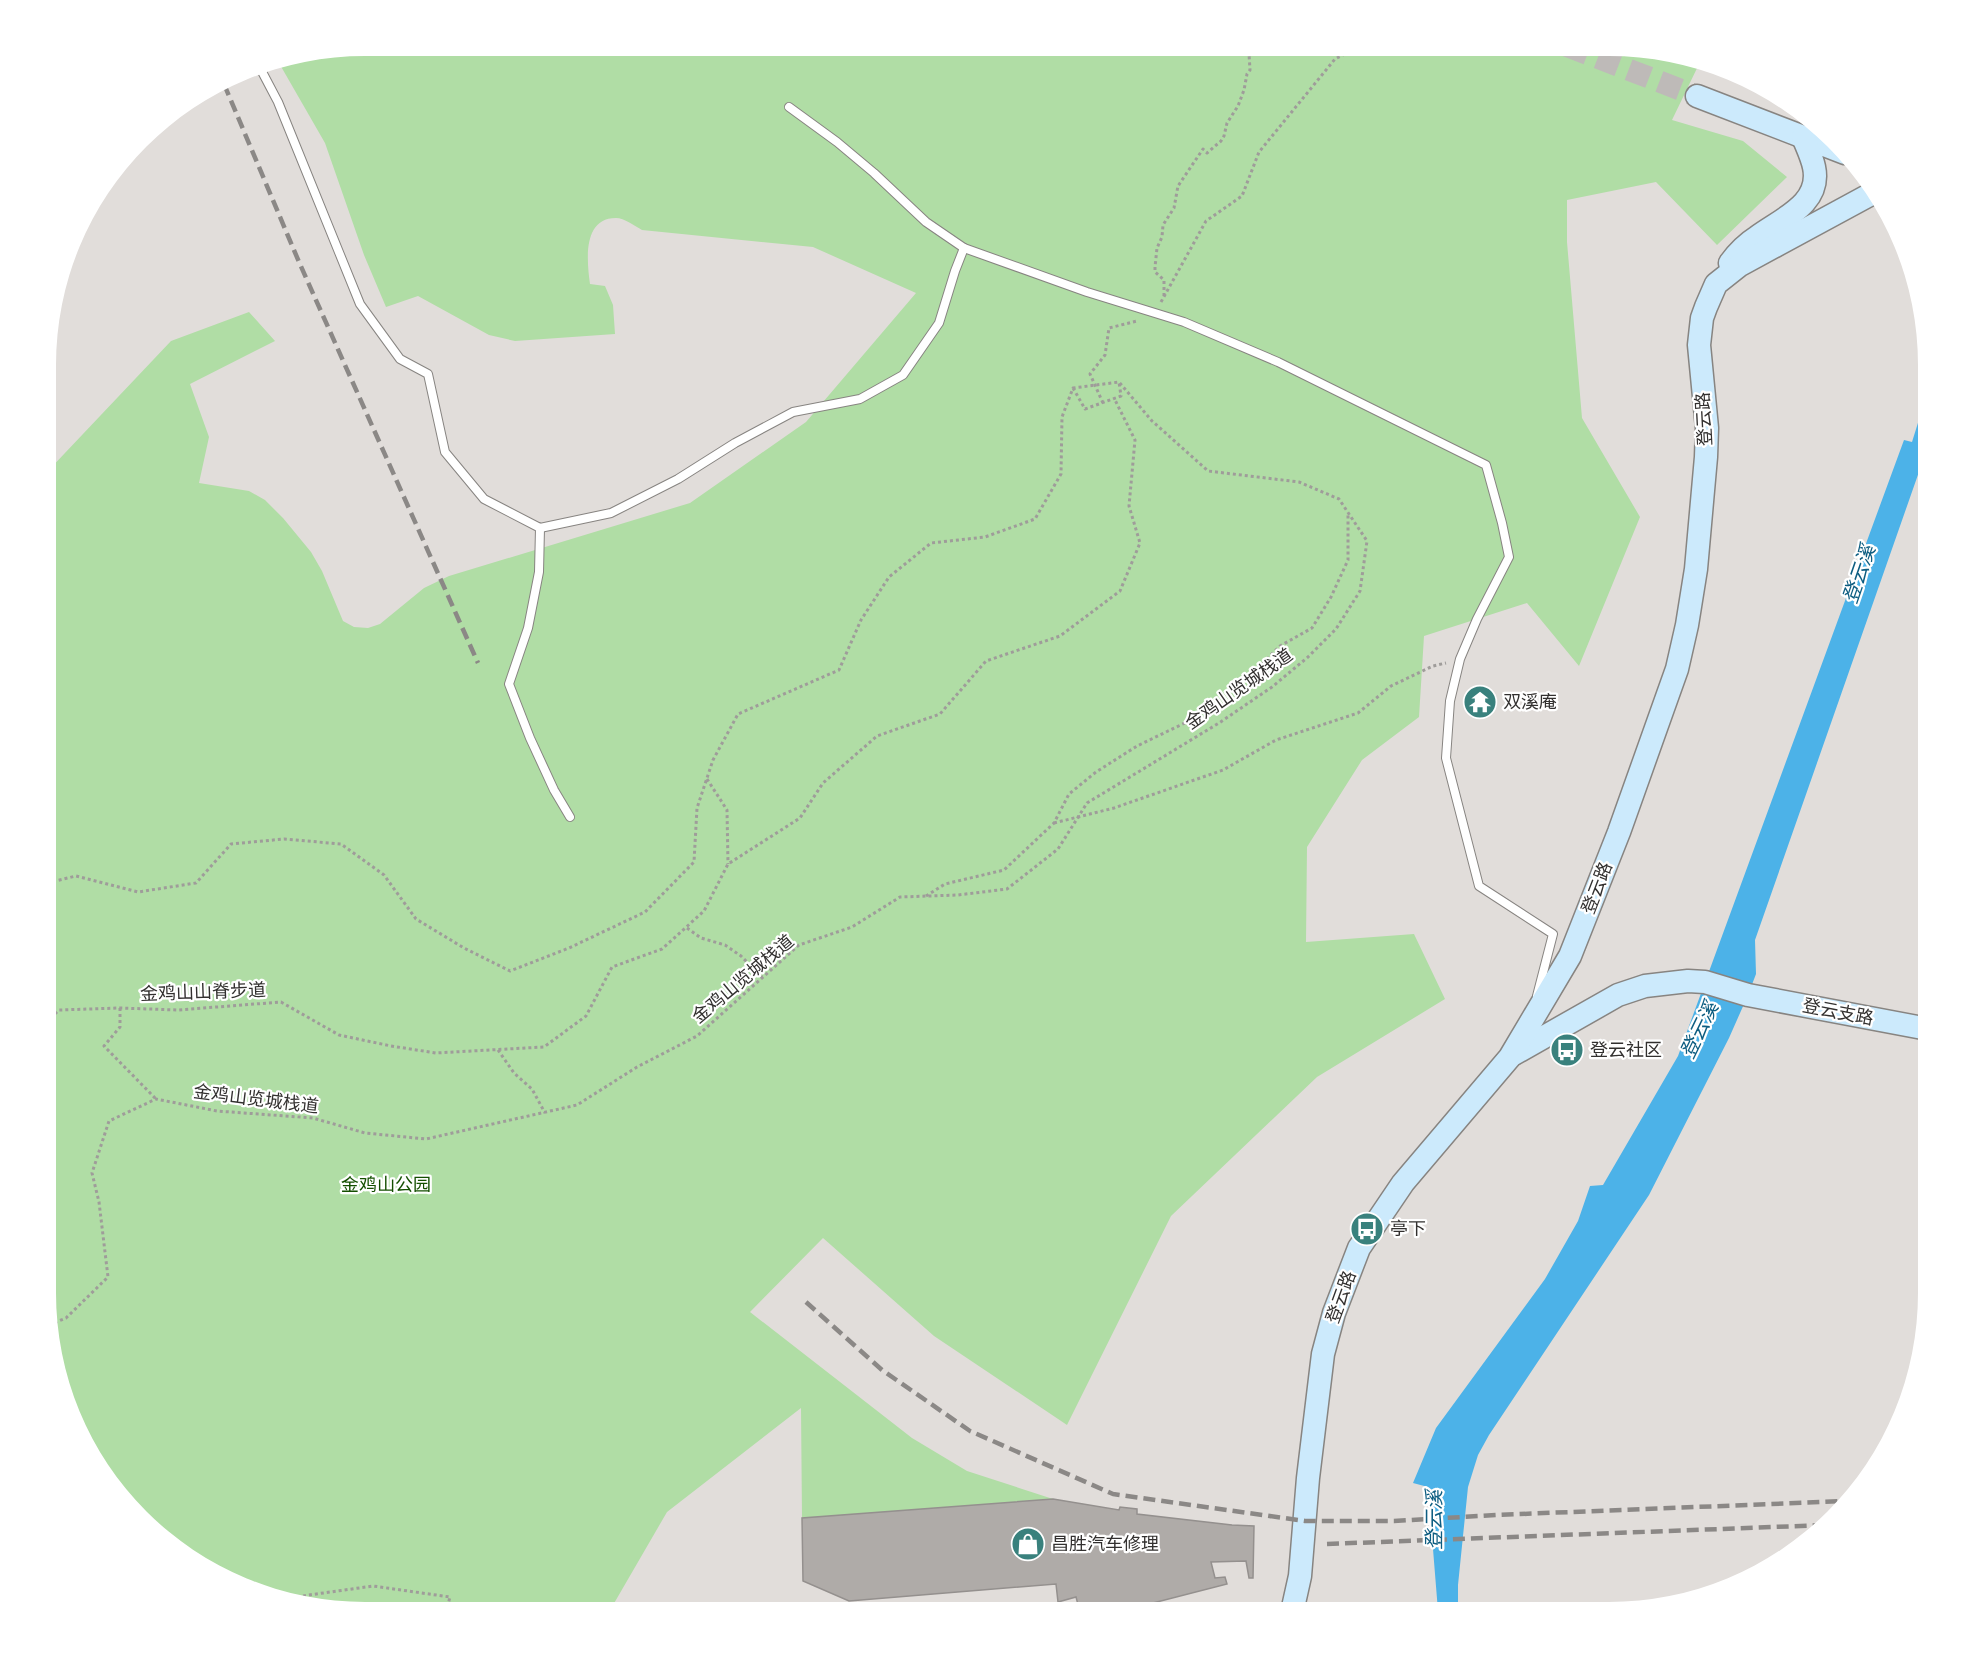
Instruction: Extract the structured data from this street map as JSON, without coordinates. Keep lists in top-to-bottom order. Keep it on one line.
{"streets":{"street":["登云路","登云支路"],"path":["金鸡山览城栈道","金鸡山山脊步道"]},"crossings":[["登云路","登云支路"]],"water":["登云溪"],"parks":["金鸡山公园"],"places":{"temple":["双溪庵"],"bus stop":["登云社区","亭下"],"shop":["昌胜汽车修理"]}}
